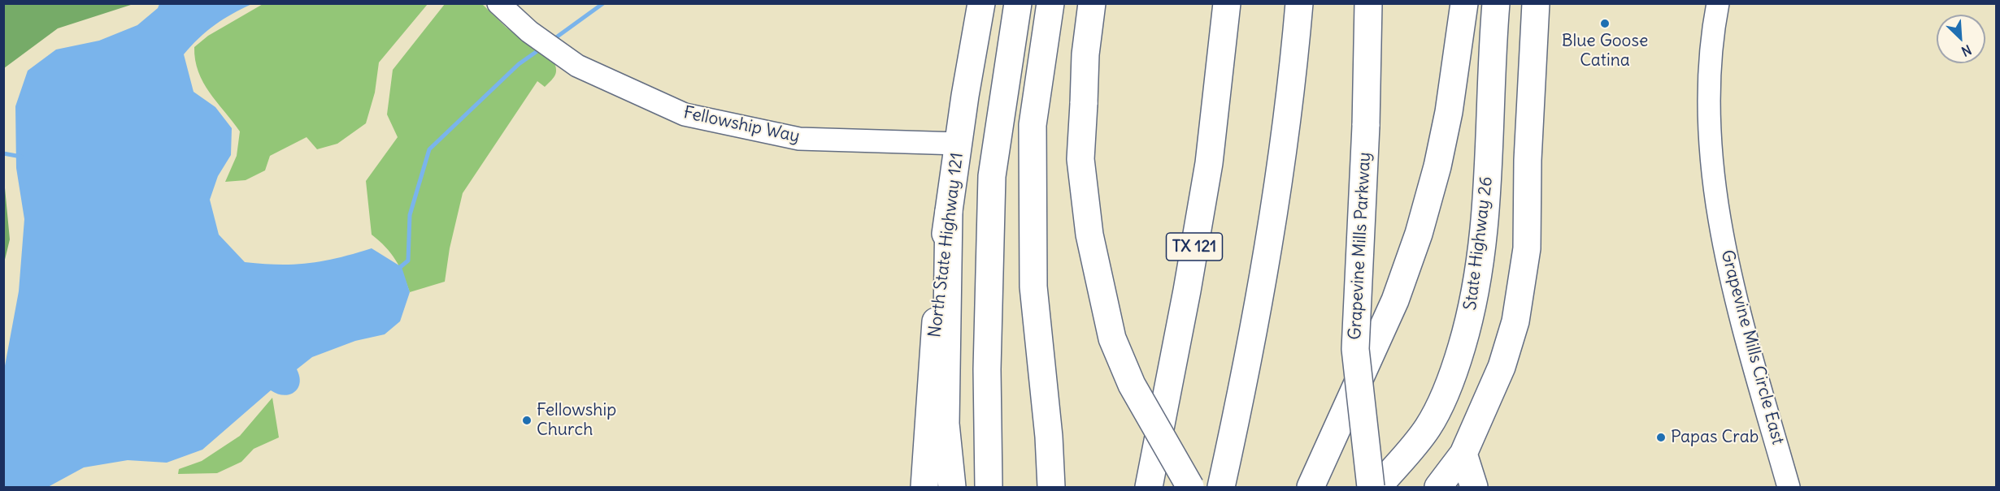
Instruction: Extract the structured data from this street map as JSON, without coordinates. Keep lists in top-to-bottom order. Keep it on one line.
{"streets":{"main road":["State Highway 26","North State Highway 121","Grapevine Mills Parkway","TX 121"],"street":["Fellowship Way","Grapevine Mills Circle East"]},"crossings":[["Fellowship Way","North State Highway 121"]],"places":["Blue Goose Catina","Fellowship Church","Papas Crab"],"north":"bottom right"}
